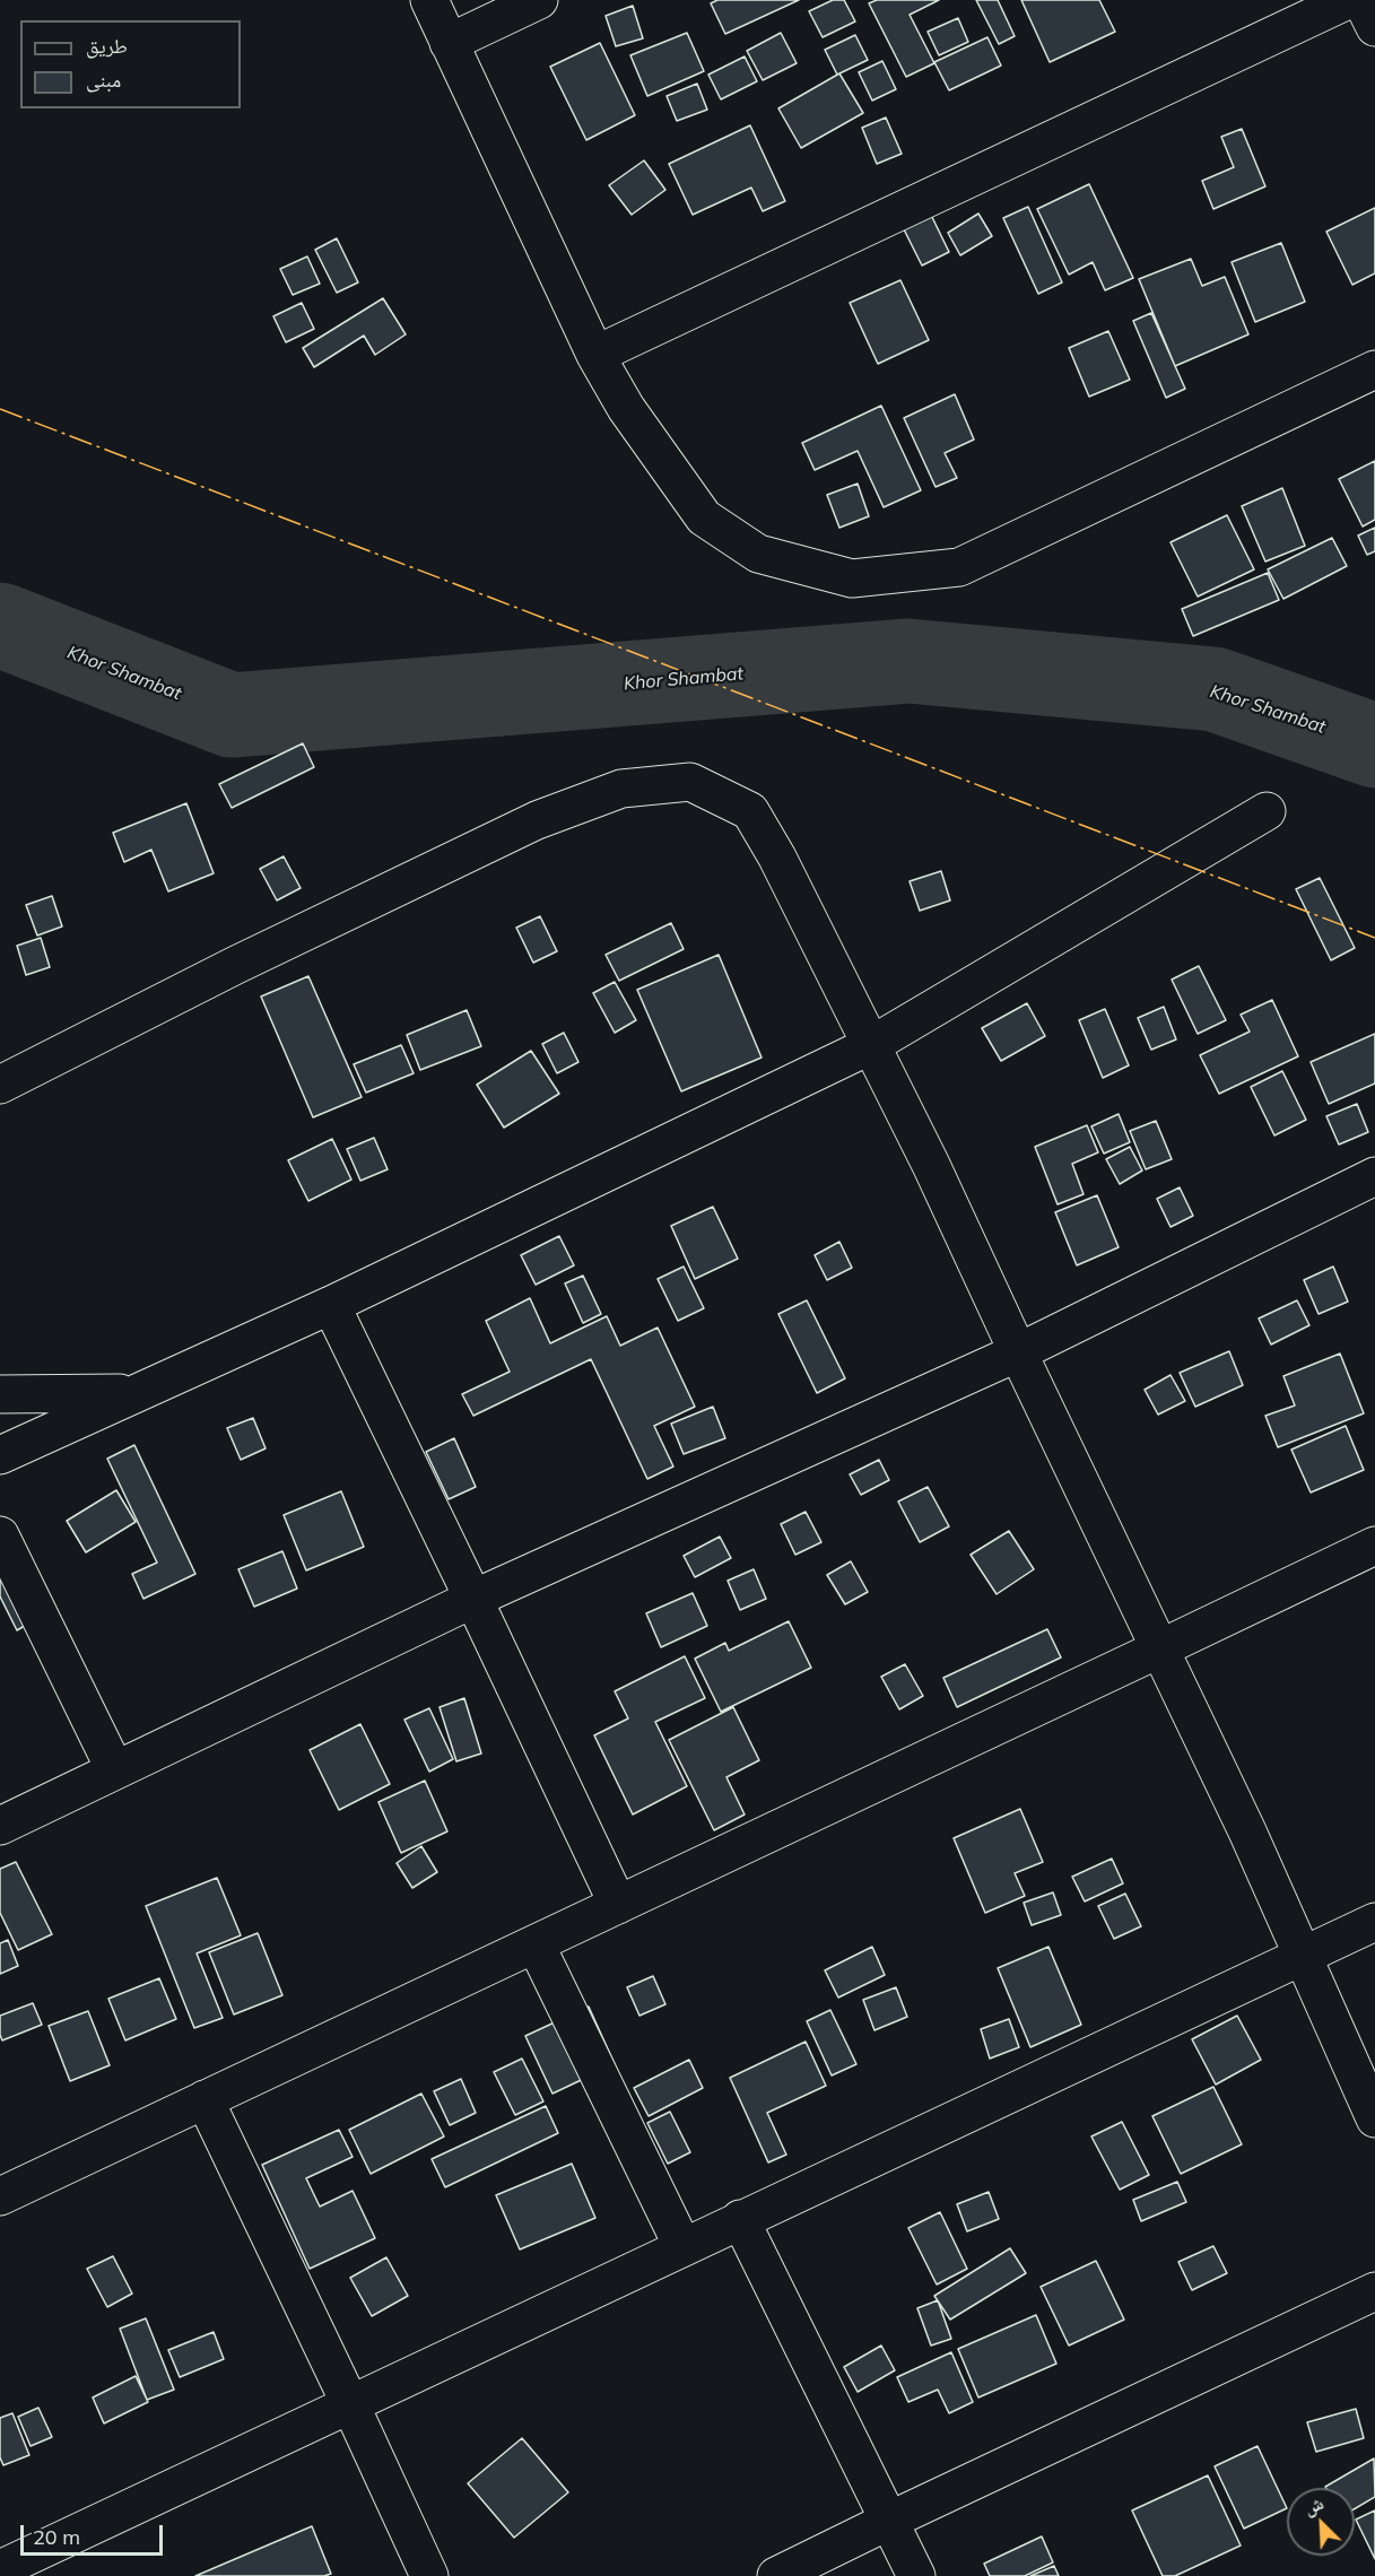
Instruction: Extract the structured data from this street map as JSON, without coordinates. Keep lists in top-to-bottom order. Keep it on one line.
{"water":["Khor Shambat"],"legend":["طريق","مبنى"],"scale_bar":"20 m","north":"top left"}
